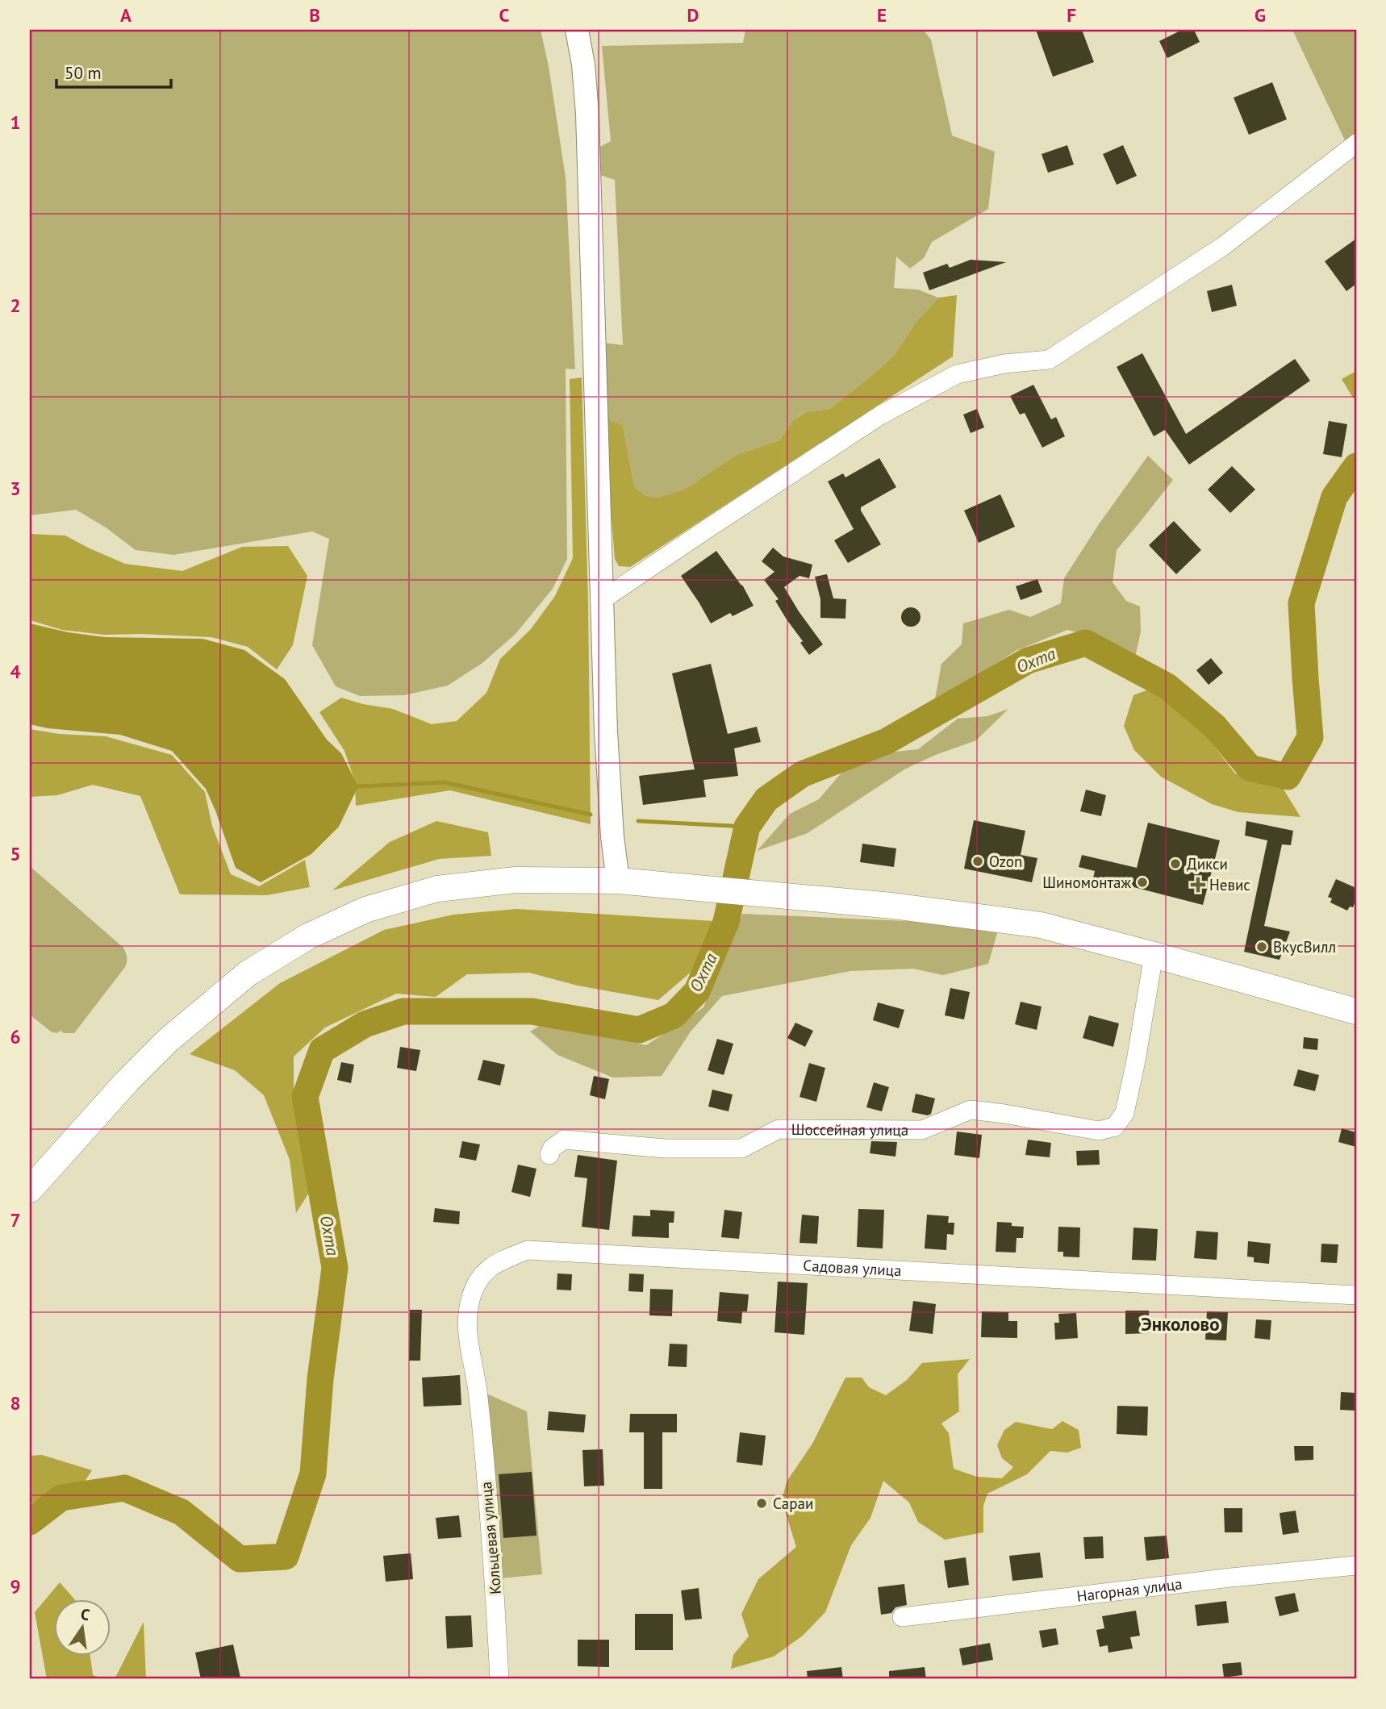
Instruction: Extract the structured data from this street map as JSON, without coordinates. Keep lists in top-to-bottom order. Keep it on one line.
{"streets":{"street":["Шоссейная улица","Садовая улица","Кольцевая улица","Нагорная улица"]},"crossings":[["Садовая улица","Кольцевая улица"]],"districts":["Энколово"],"water":["Охта"],"places":{"other":["Ozon","Дикси","Шиномонтаж","ВкусВилл","Сараи"],"health":["Невис"]},"scale_bar":"50 m","north":"top","grid":{"columns":["A","B","C","D","E","F","G"],"rows":["1","2","3","4","5","6","7","8","9"]}}
